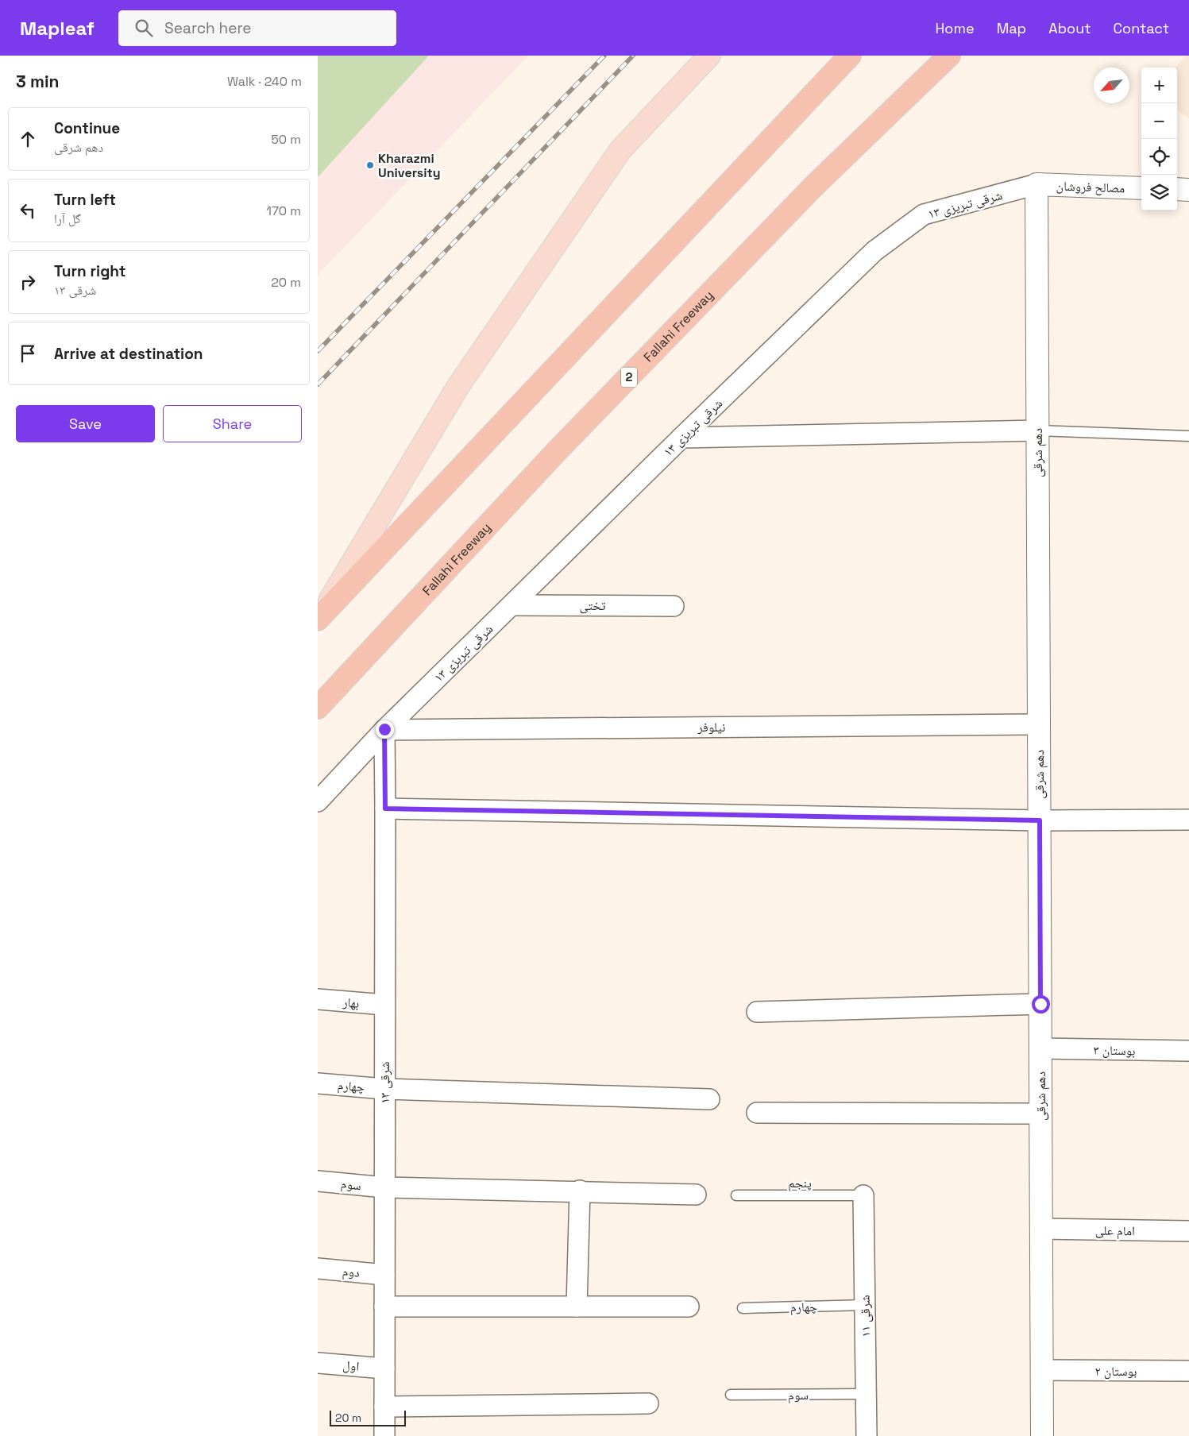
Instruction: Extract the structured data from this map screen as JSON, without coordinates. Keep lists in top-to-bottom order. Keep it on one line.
{"streets":{"highway":["Fallahi Freeway","2"],"street":["مصالح فروشان","۱۳ شرقی تبریزی","دهم شرقی","تختی","نیلوفر","بهار","بوستان ۳","۱۳ شرقی","چهارم","سوم","امام علی","دوم","۱۱ شرقی","اول","بوستان ۲"],"lane":["پنجم"]},"crossings":[["مصالح فروشان","۱۳ شرقی تبریزی"],["مصالح فروشان","دهم شرقی"],["۱۳ شرقی تبریزی","دهم شرقی"],["۱۳ شرقی تبریزی","تختی"],["۱۳ شرقی تبریزی","نیلوفر"],["۱۳ شرقی تبریزی","۱۳ شرقی"],["دهم شرقی","نیلوفر"],["دهم شرقی","بوستان ۳"],["دهم شرقی","امام علی"],["دهم شرقی","بوستان ۲"],["نیلوفر","۱۳ شرقی"],["بهار","۱۳ شرقی"],["۱۳ شرقی","چهارم"],["۱۳ شرقی","سوم"],["۱۳ شرقی","دوم"],["۱۳ شرقی","اول"],["چهارم","۱۱ شرقی"],["پنجم","۱۱ شرقی"],["سوم","۱۱ شرقی"]],"places":["Kharazmi University"],"scale_bar":"20 m","north":"bottom left","page":{"header":"Mapleaf","search":"Search here","nav":["Home","Map","About","Contact"],"heading":["3 min","Walk · 240 m"],"map_buttons":["+","−"],"list":[["Continue","دهم شرقی","50 m"],["Turn left","گل آرا","170 m"],["Turn right","۱۳ شرقی","20 m"],"Arrive at destination"],"buttons":["Save","Share"],"scale":"20 m"}}
